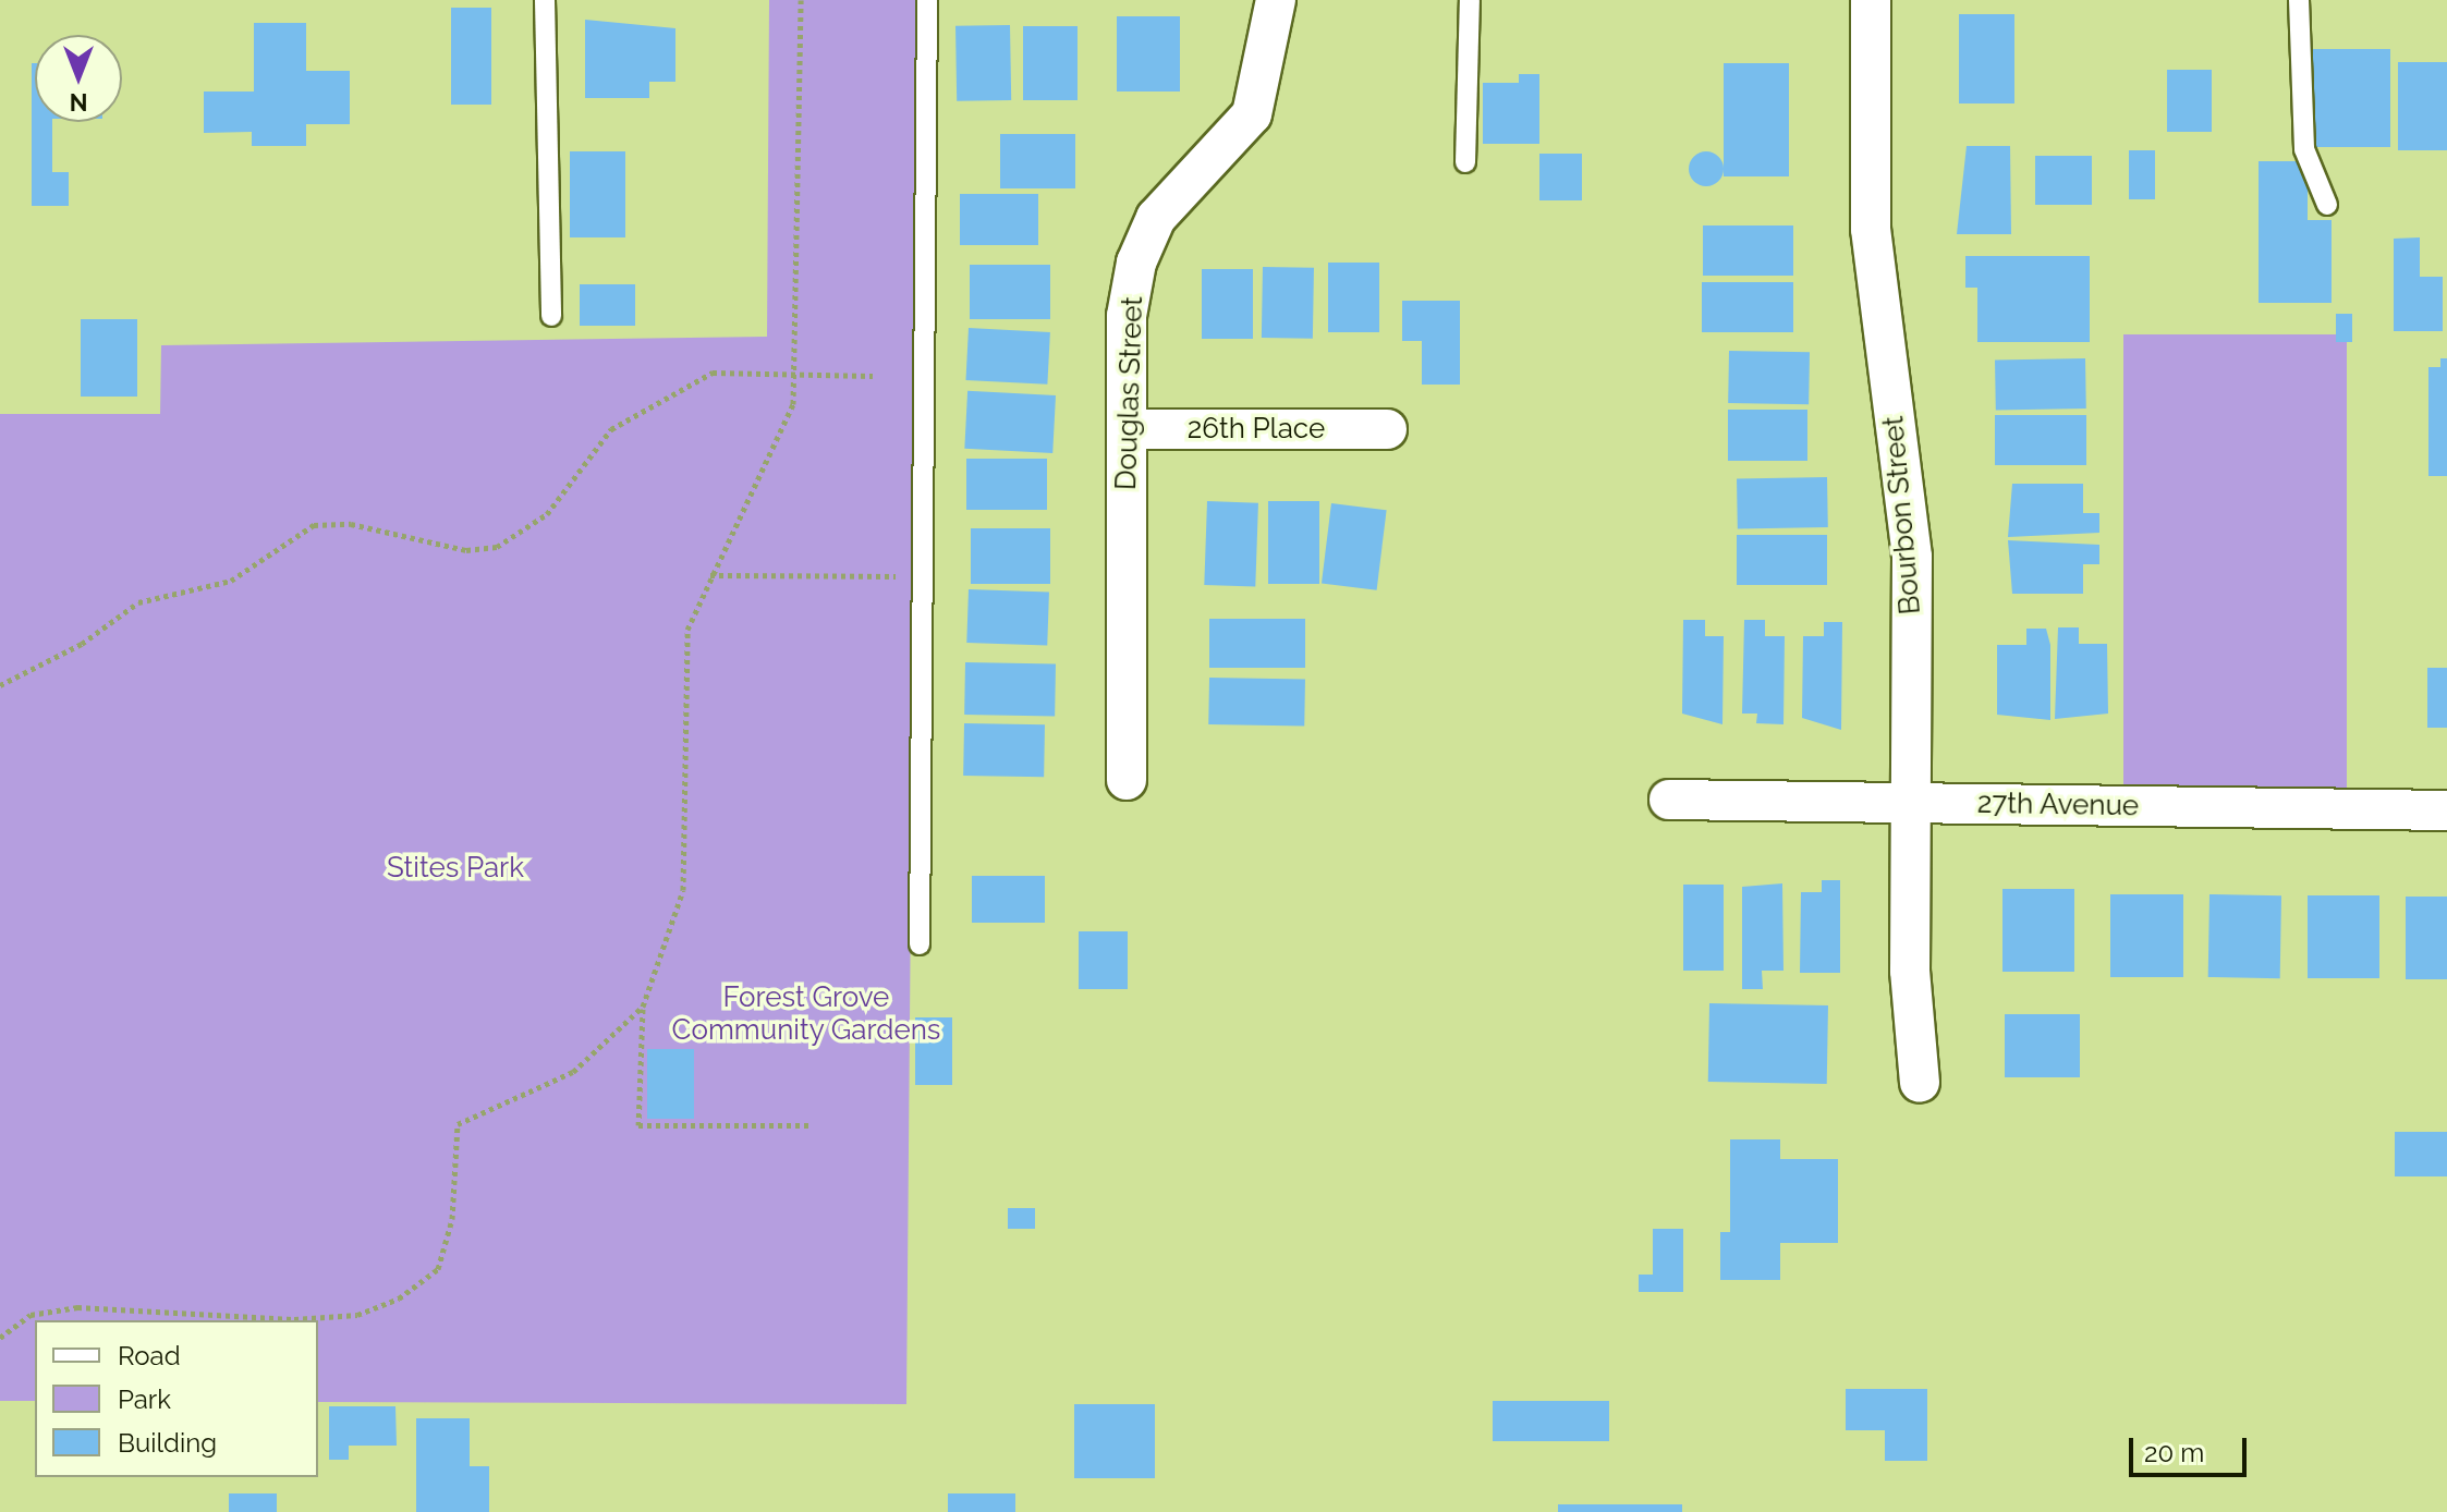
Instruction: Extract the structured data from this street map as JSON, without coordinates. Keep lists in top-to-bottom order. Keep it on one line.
{"streets":{"street":["Douglas Street","26th Place","Bourbon Street","27th Avenue"]},"crossings":[["Douglas Street","26th Place"],["Bourbon Street","27th Avenue"]],"parks":["Stites Park","Forest Grove Community Gardens"],"legend":["Road","Park","Building"],"scale_bar":"20 m","north":"bottom"}
